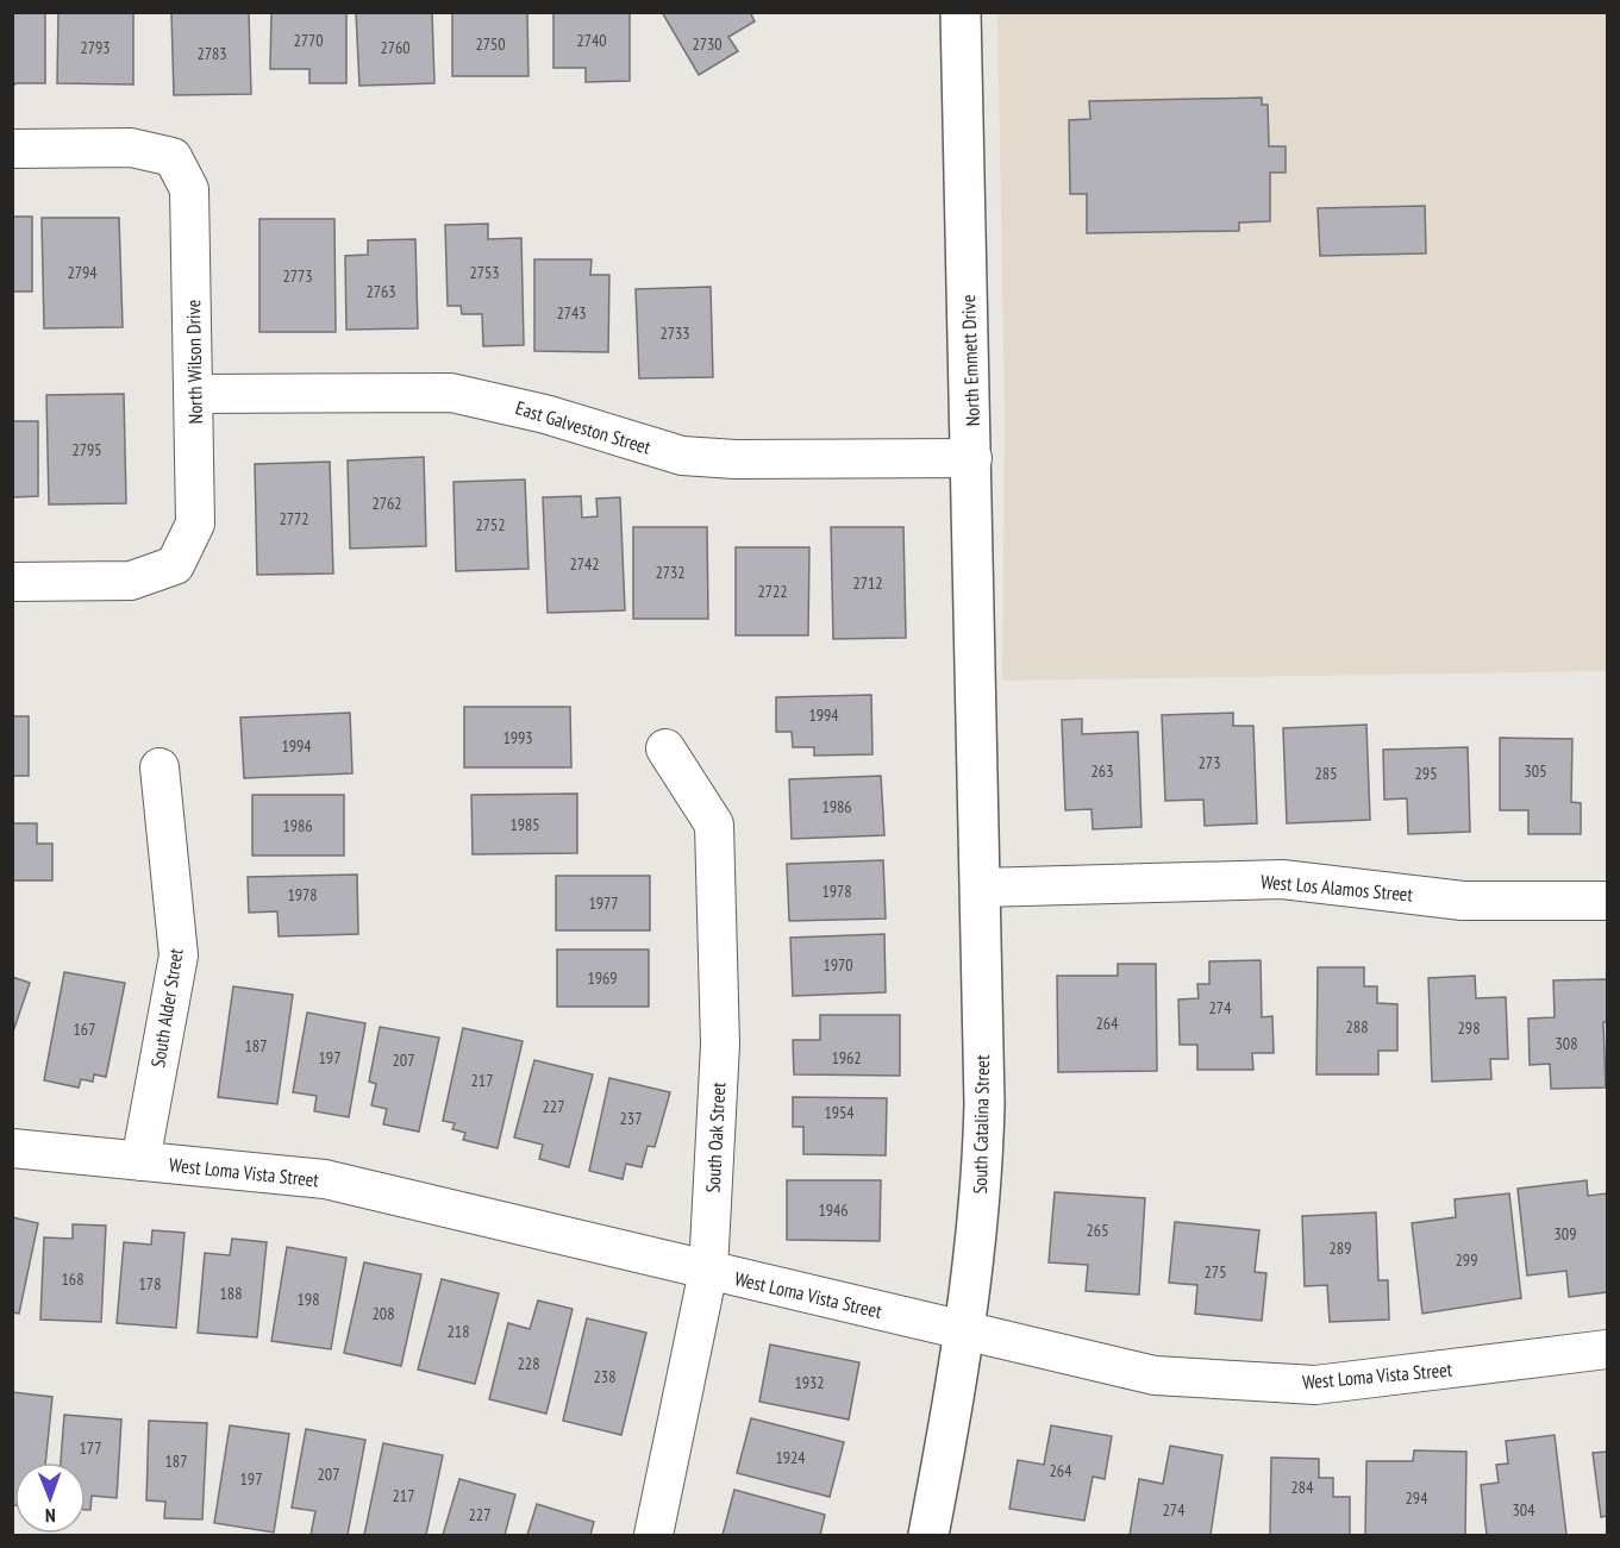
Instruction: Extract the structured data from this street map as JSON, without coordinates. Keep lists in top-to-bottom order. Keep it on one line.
{"streets":{"street":["North Emmett Drive","North Wilson Drive","East Galveston Street","West Los Alamos Street","South Alder Street","South Catalina Street","South Oak Street","West Loma Vista Street"]},"crossings":[["North Emmett Drive","East Galveston Street"],["North Emmett Drive","South Catalina Street"],["North Wilson Drive","East Galveston Street"],["West Los Alamos Street","South Catalina Street"],["South Alder Street","West Loma Vista Street"],["South Catalina Street","West Loma Vista Street"],["South Oak Street","West Loma Vista Street"]],"house_numbers":["2770","2740","2750","2730","2793","2760","2783","2794","2753","2773","2763","2743","2733","2795","2762","2772","2752","2742","2732","2712","2722","1994","1993","1994","273","263","305","285","295","1986","1985","1986","1978","1978","1977","1970","1969","274","264","288","298","167","308","187","197","1962","207","217","227","1954","237","1946","265","309","289","299","275","168","178","188","198","208","218","228","238","1932","177","1924","187","264","207","197","284","217","294","274","304","227"],"north":"bottom"}
